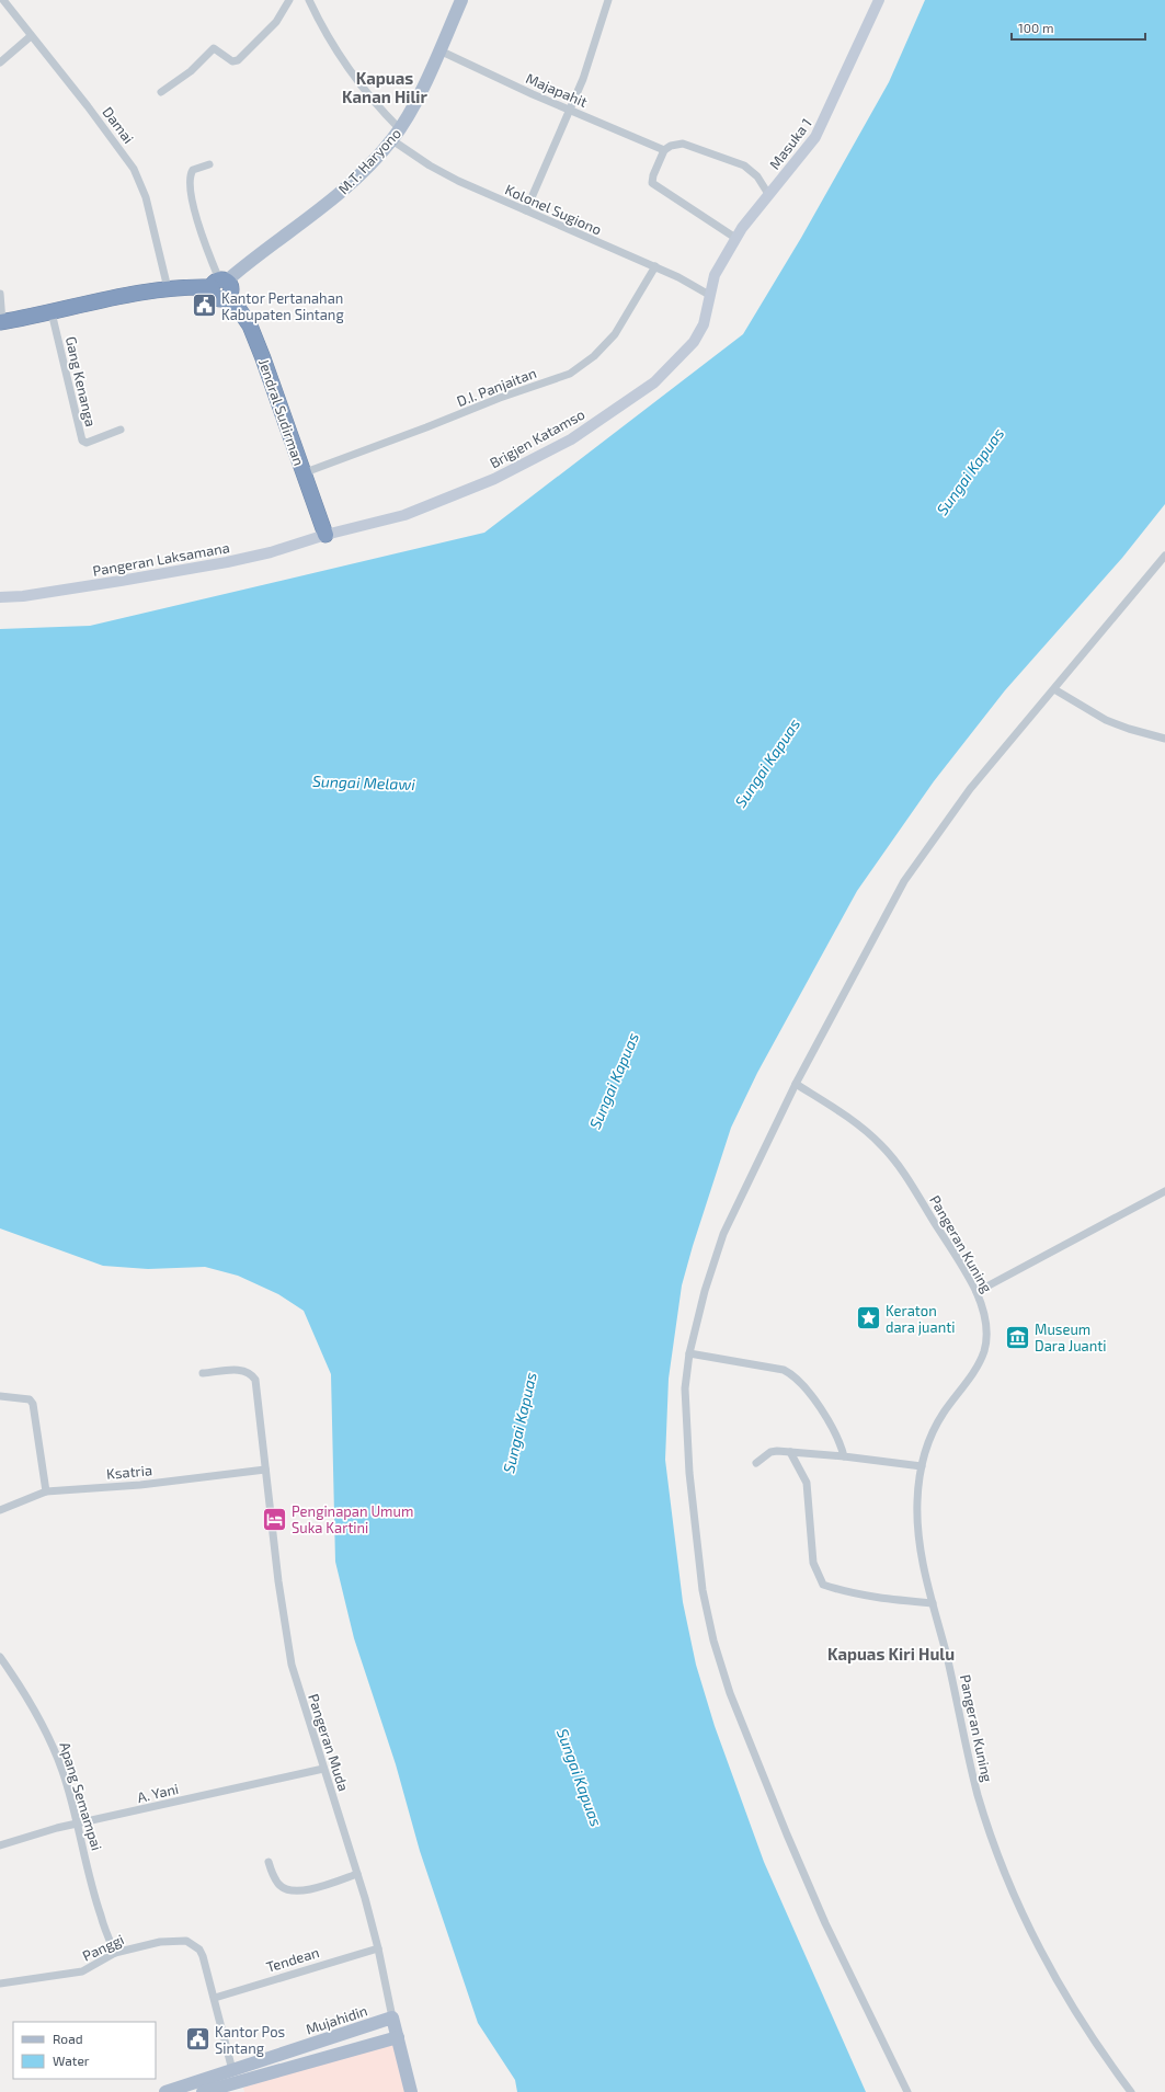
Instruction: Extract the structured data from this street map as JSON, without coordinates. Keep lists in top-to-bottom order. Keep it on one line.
{"streets":{"highway":["Jendral Sudirman"],"main road":["M.T. Haryono","Mujahidin"],"street":["Majapahit","Damai","Masuka 1","Kolonel Sugiono","Gang Kenanga","D.I. Panjaitan","Brigjen Katamso","Pangeran Laksamana","Pangeran Kuning","Ksatria","Pangeran Muda","A. Yani","Apang Semampai","Panggi","Tendean"]},"crossings":[["Majapahit","M.T. Haryono"],["Masuka 1","Kolonel Sugiono"],["Masuka 1","Brigjen Katamso"],["M.T. Haryono","Kolonel Sugiono"],["M.T. Haryono","Jendral Sudirman"],["Kolonel Sugiono","D.I. Panjaitan"],["Kolonel Sugiono","Brigjen Katamso"],["D.I. Panjaitan","Jendral Sudirman"],["Jendral Sudirman","Brigjen Katamso"],["Jendral Sudirman","Pangeran Laksamana"],["Brigjen Katamso","Pangeran Laksamana"],["Ksatria","Pangeran Muda"],["Pangeran Muda","A. Yani"],["Pangeran Muda","Tendean"],["Pangeran Muda","Mujahidin"],["A. Yani","Apang Semampai"],["Apang Semampai","Panggi"],["Panggi","Tendean"],["Panggi","Mujahidin"]],"districts":["Kapuas Kanan Hilir","Kapuas Kiri Hulu"],"water":["Sungai Kapuas","Sungai Melawi"],"places":{"public building":["Kantor Pertanahan Kabupaten Sintang","Kantor Pos Sintang"],"place":["Keraton dara juanti"],"museum":["Museum Dara Juanti"],"hotel":["Penginapan Umum Suka Kartini"]},"legend":["Road","Water"],"scale_bar":"100 m"}
